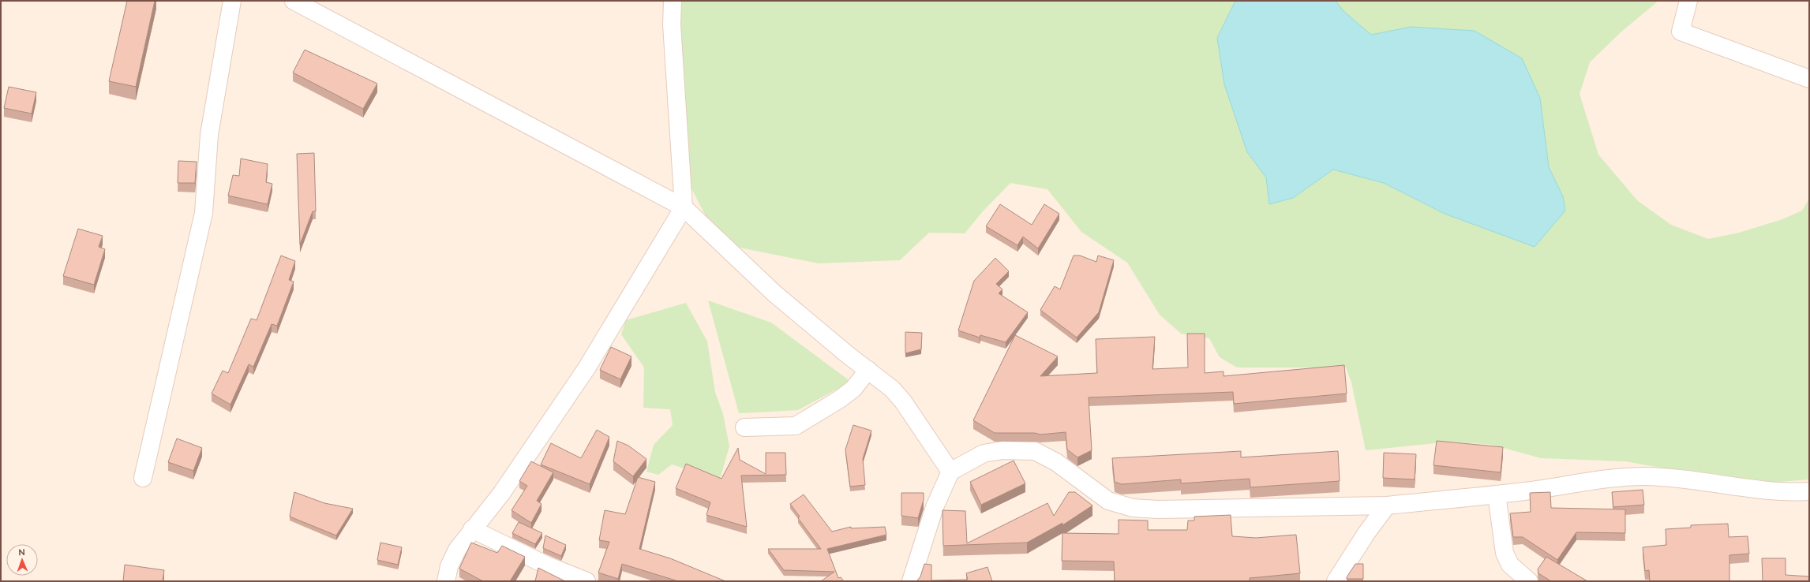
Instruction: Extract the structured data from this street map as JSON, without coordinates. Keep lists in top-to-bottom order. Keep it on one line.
{"north":"top"}
